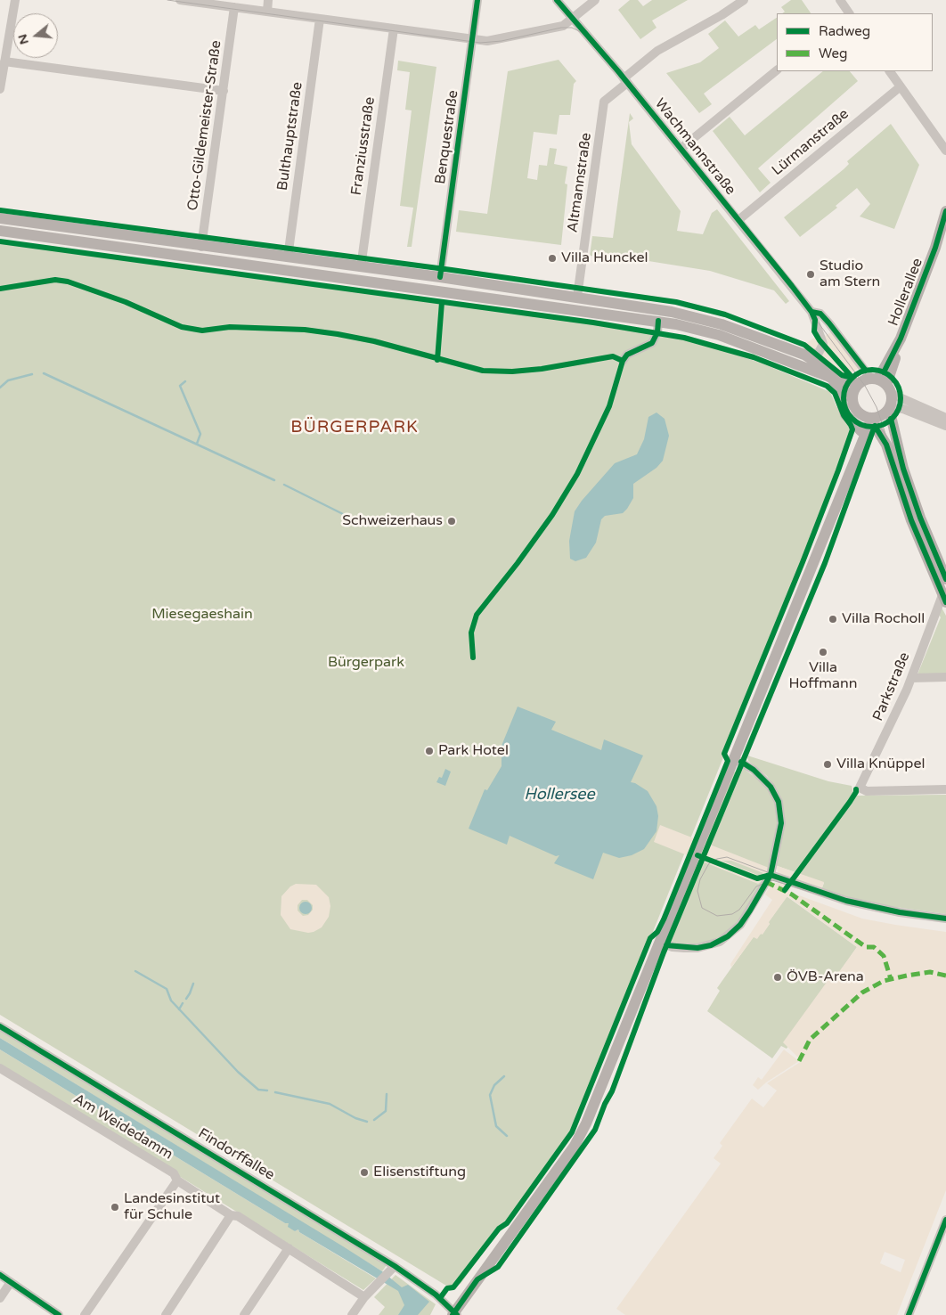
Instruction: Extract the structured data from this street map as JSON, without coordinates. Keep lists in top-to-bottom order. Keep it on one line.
{"streets":{"main road":["Hollerallee"],"street":["Otto-Gildemeister-Straße","Bulthauptstraße","Benquestraße","Lürmanstraße","Franziusstraße","Wachmannstraße","Altmannstraße","Parkstraße","Am Weidedamm","Findorffallee"]},"crossings":[["Lürmanstraße","Wachmannstraße"],["Wachmannstraße","Altmannstraße"],["Wachmannstraße","Hollerallee"]],"districts":["BÜRGERPARK"],"water":["Hollersee"],"parks":["Miesegaeshain","Bürgerpark"],"places":["Villa Hunckel","Studio am Stern","Schweizerhaus","Villa Rocholl","Villa Hoffmann","Park Hotel","Villa Knüppel","ÖVB-Arena","Elisenstiftung","Landesinstitut für Schule"],"legend":["Radweg","Weg"],"north":"left"}
